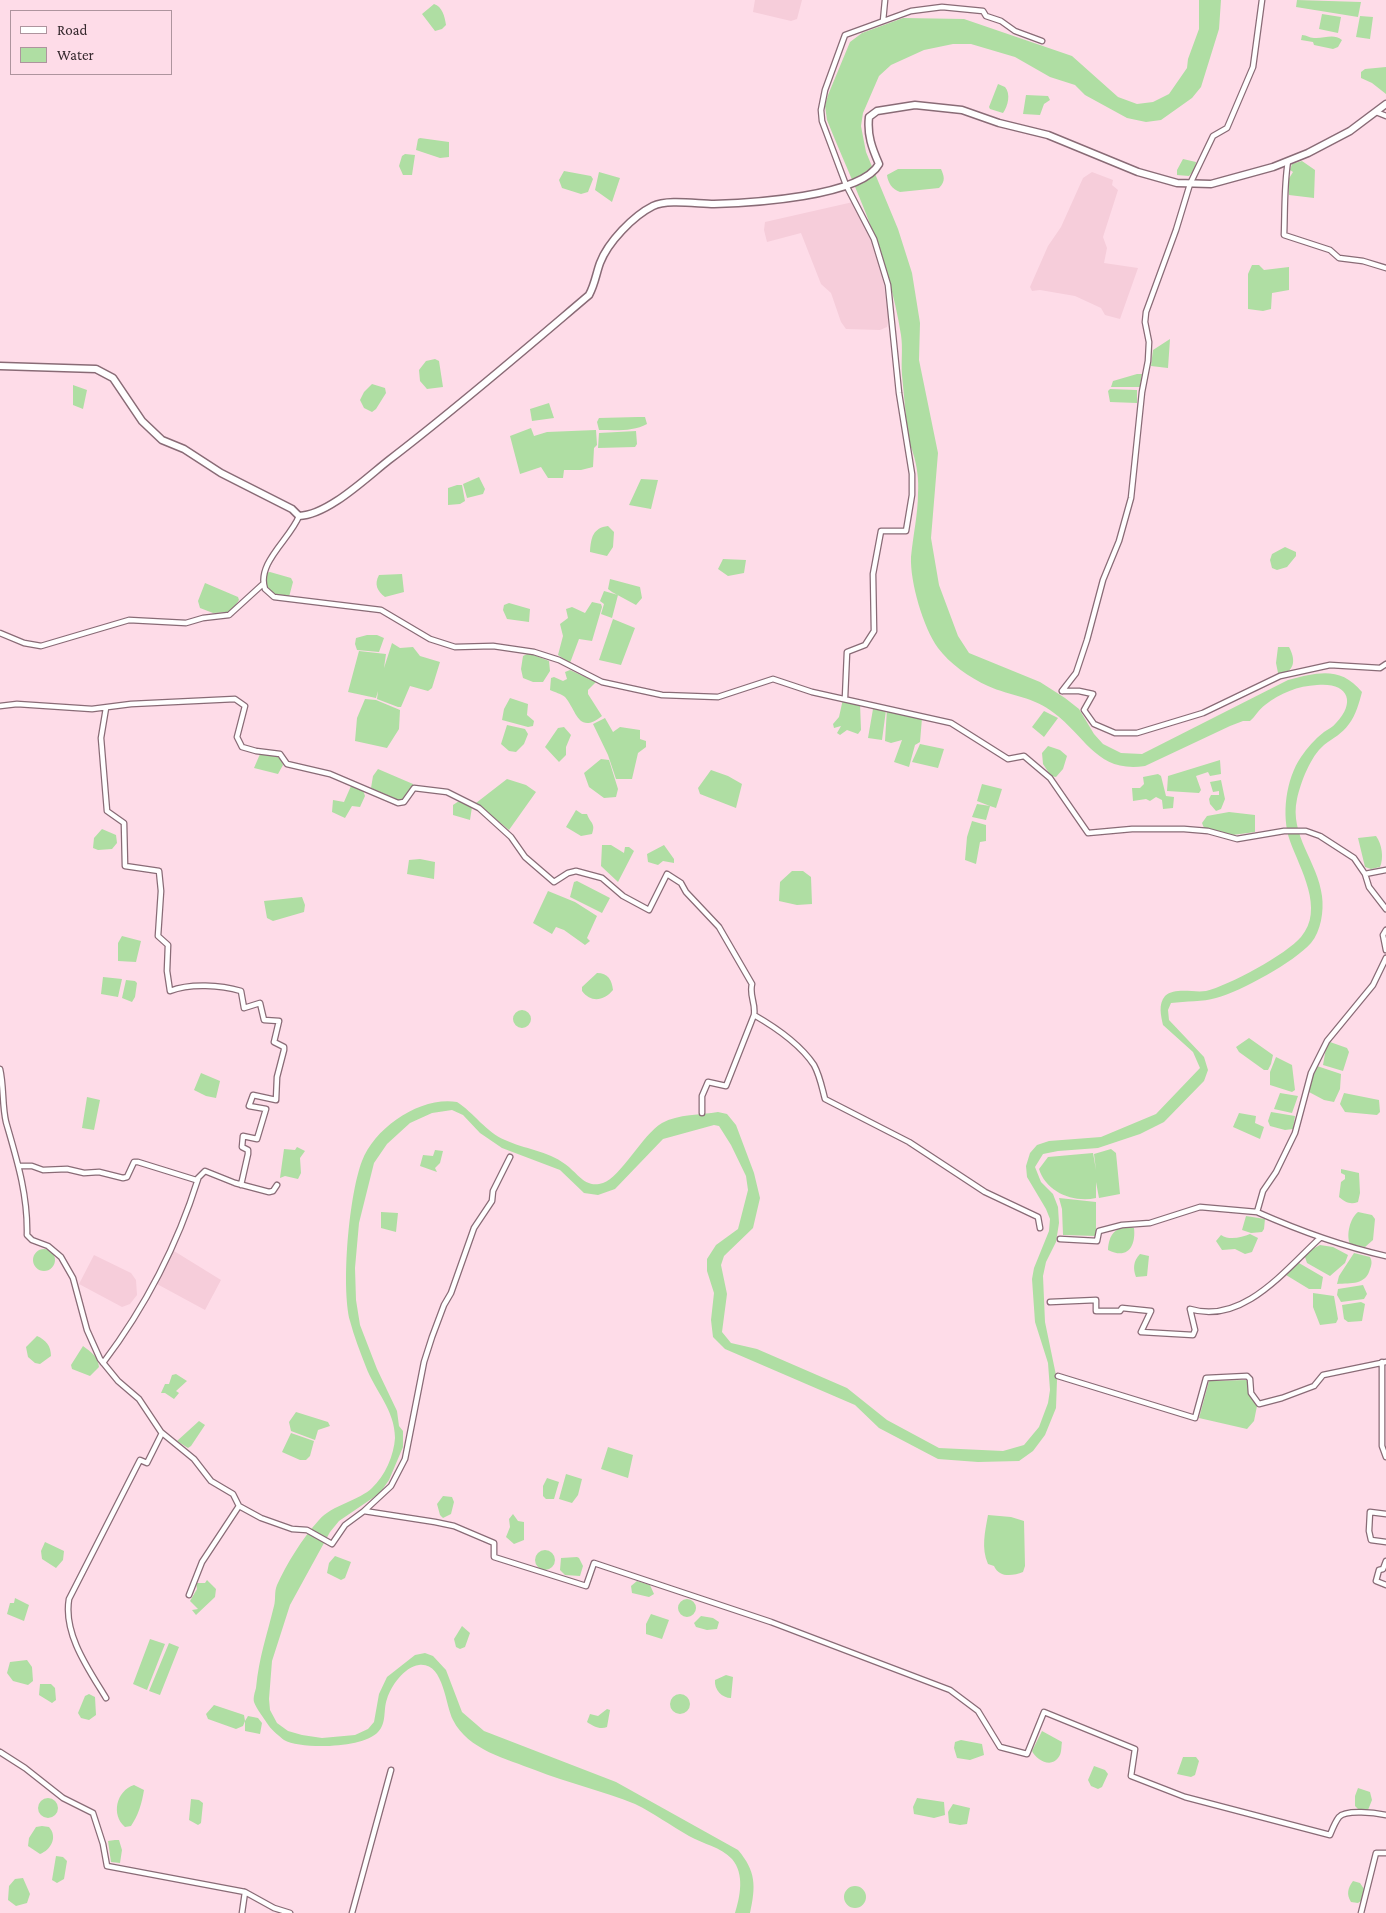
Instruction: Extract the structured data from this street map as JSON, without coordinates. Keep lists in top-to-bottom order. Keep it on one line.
{"legend":["Road","Water"]}
